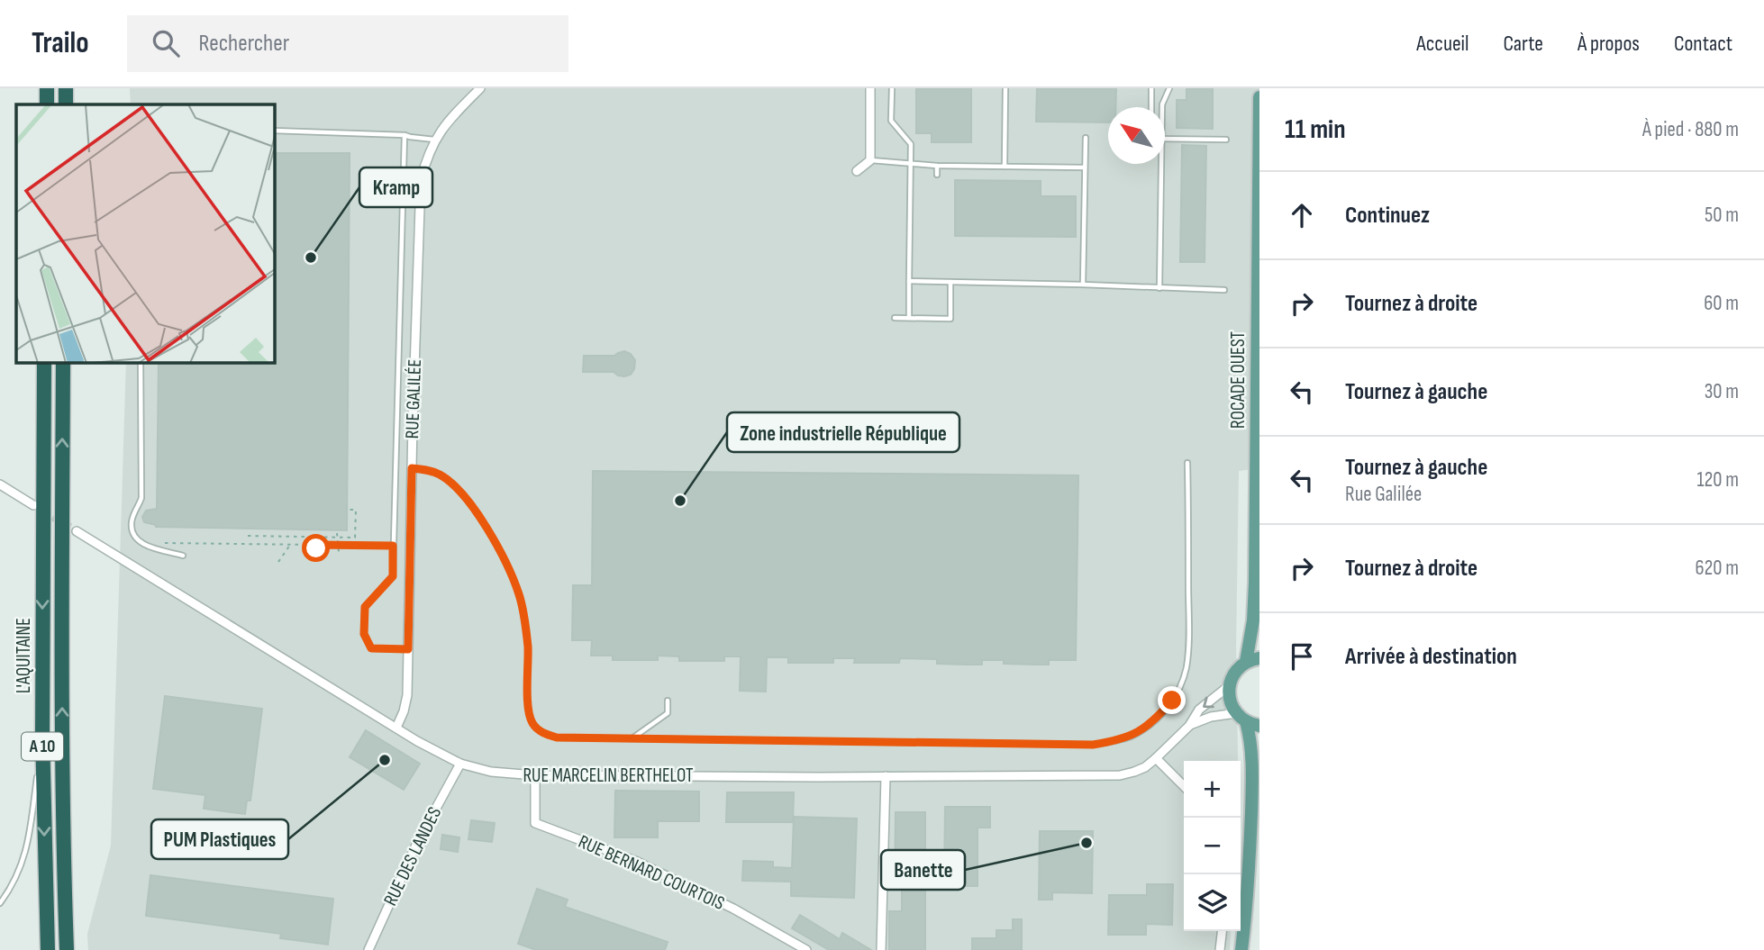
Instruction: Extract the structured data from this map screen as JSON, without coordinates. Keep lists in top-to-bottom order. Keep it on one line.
{"streets":{"highway":["L'AQUITAINE","A 10"],"main road":["ROCADE OUEST"],"street":["RUE GALILÉE","RUE MARCELIN BERTHELOT","RUE DES LANDES","RUE BERNARD COURTOIS"]},"crossings":[["RUE GALILÉE","RUE MARCELIN BERTHELOT"],["RUE MARCELIN BERTHELOT","RUE DES LANDES"],["RUE MARCELIN BERTHELOT","RUE BERNARD COURTOIS"]],"places":["Kramp","Zone industrielle République","PUM Plastiques","Banette"],"north":"top left","page":{"header":"Trailo","search":"Rechercher","nav":["Accueil","Carte","À propos","Contact"],"heading":["11 min","À pied · 880 m"],"list":[["Continuez","50 m"],["Tournez à droite","60 m"],["Tournez à gauche","30 m"],["Tournez à gauche","Rue Galilée","120 m"],["Tournez à droite","620 m"],"Arrivée à destination"],"map_buttons":["+","−"]}}
